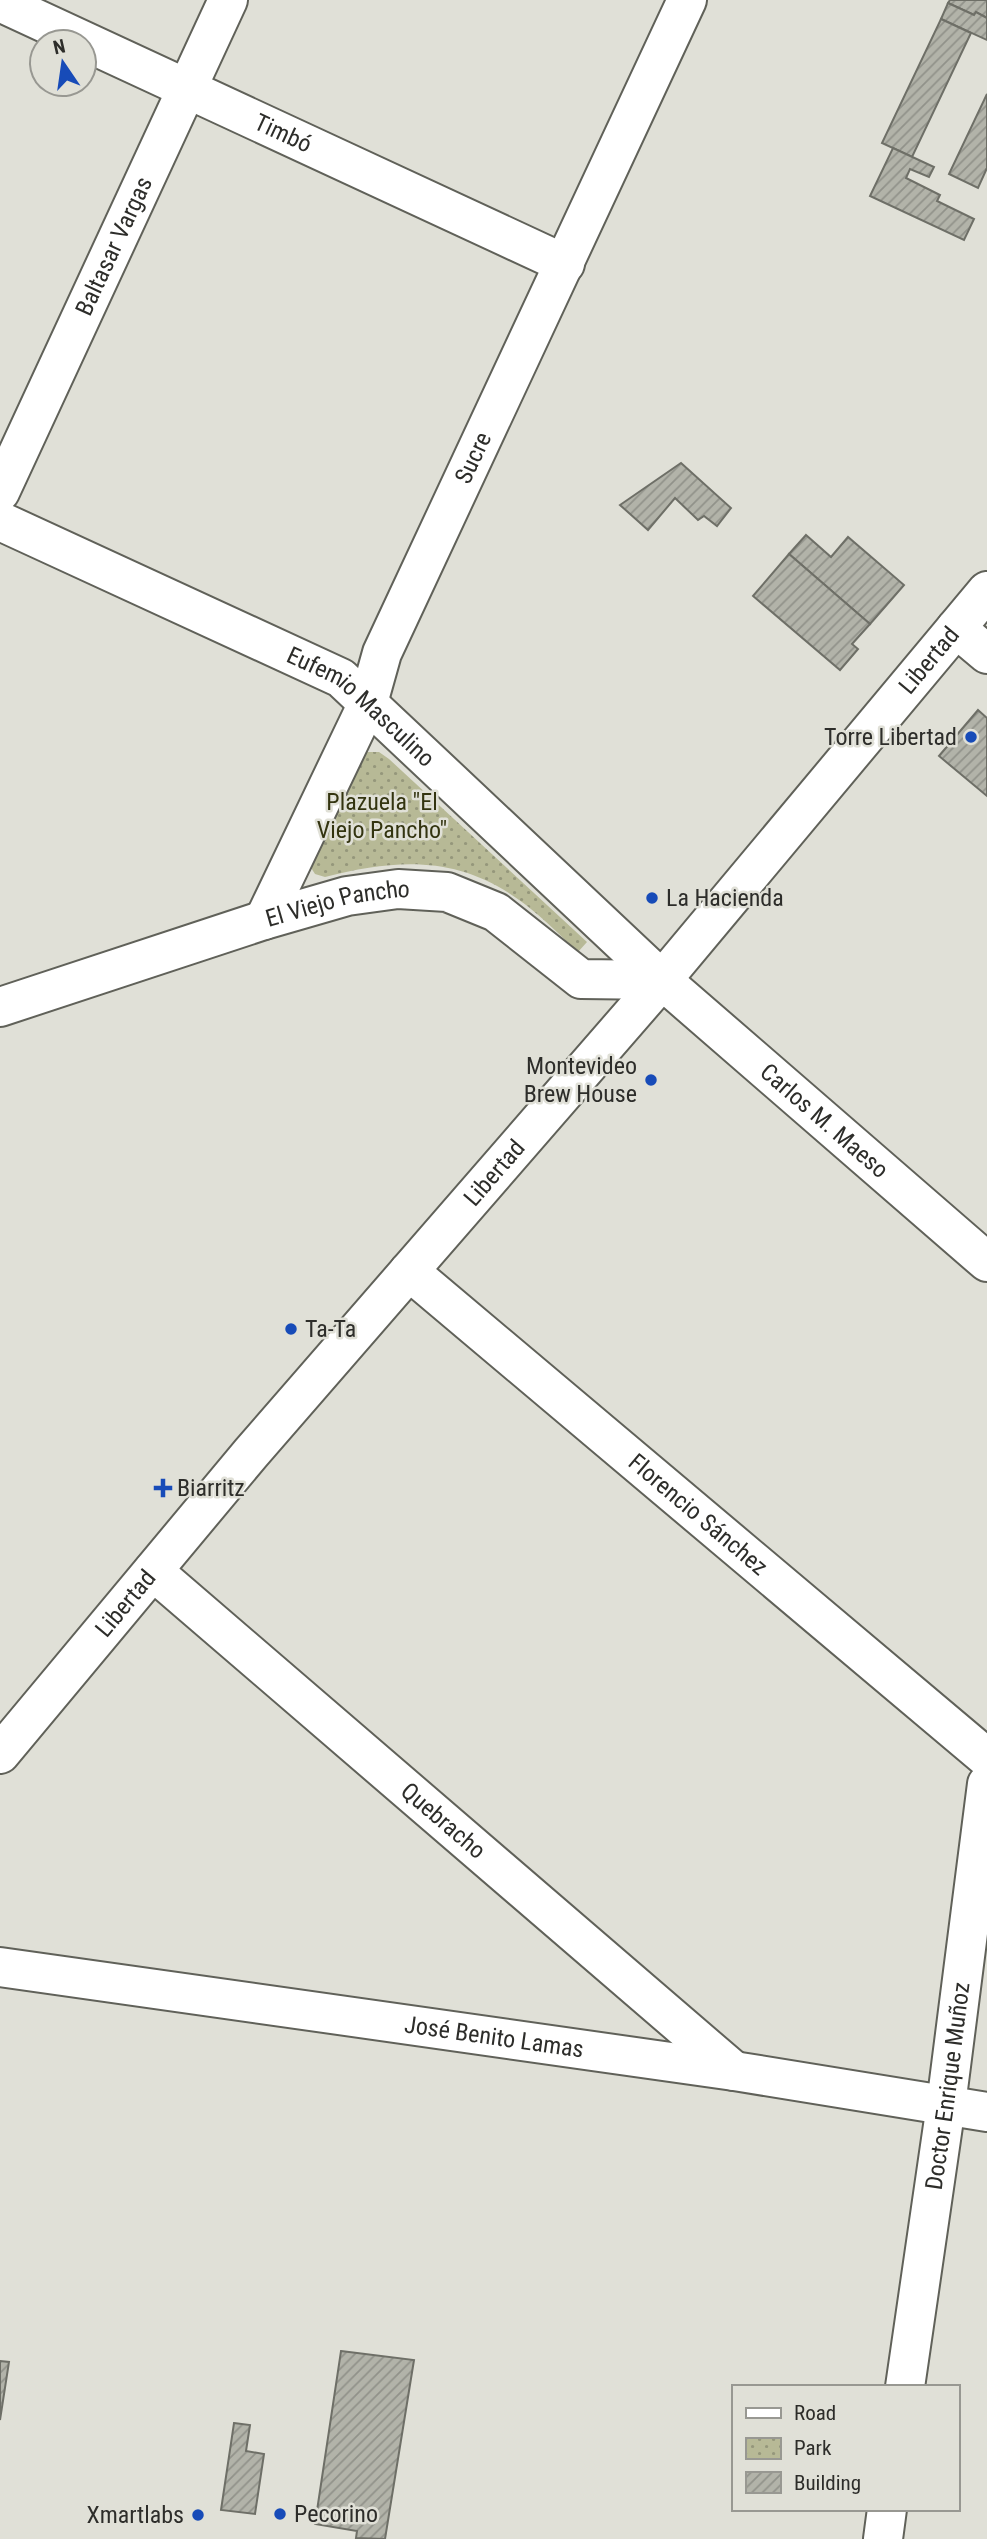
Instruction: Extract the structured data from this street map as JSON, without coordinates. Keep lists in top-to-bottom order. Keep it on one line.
{"streets":{"street":["Timbó","Baltasar Vargas","Sucre","Libertad","Eufemio Masculino","El Viejo Pancho","Carlos M. Maeso","Florencio Sánchez","Quebracho","José Benito Lamas","Doctor Enrique Muñoz"]},"crossings":[["Timbó","Baltasar Vargas"],["Timbó","Sucre"],["Sucre","Eufemio Masculino"],["Sucre","El Viejo Pancho"],["Libertad","Eufemio Masculino"],["Libertad","El Viejo Pancho"],["Libertad","Carlos M. Maeso"],["Libertad","Florencio Sánchez"],["Libertad","Quebracho"],["Eufemio Masculino","El Viejo Pancho"],["Eufemio Masculino","Carlos M. Maeso"],["El Viejo Pancho","Carlos M. Maeso"],["Quebracho","José Benito Lamas"],["José Benito Lamas","Doctor Enrique Muñoz"]],"parks":["Plazuela \"El Viejo Pancho\""],"places":{"other":["Torre Libertad","La Hacienda","Montevideo Brew House","Ta-Ta","Pecorino","Xmartlabs"],"health":["Biarritz"]},"legend":["Road","Park","Building"],"north":"top"}
